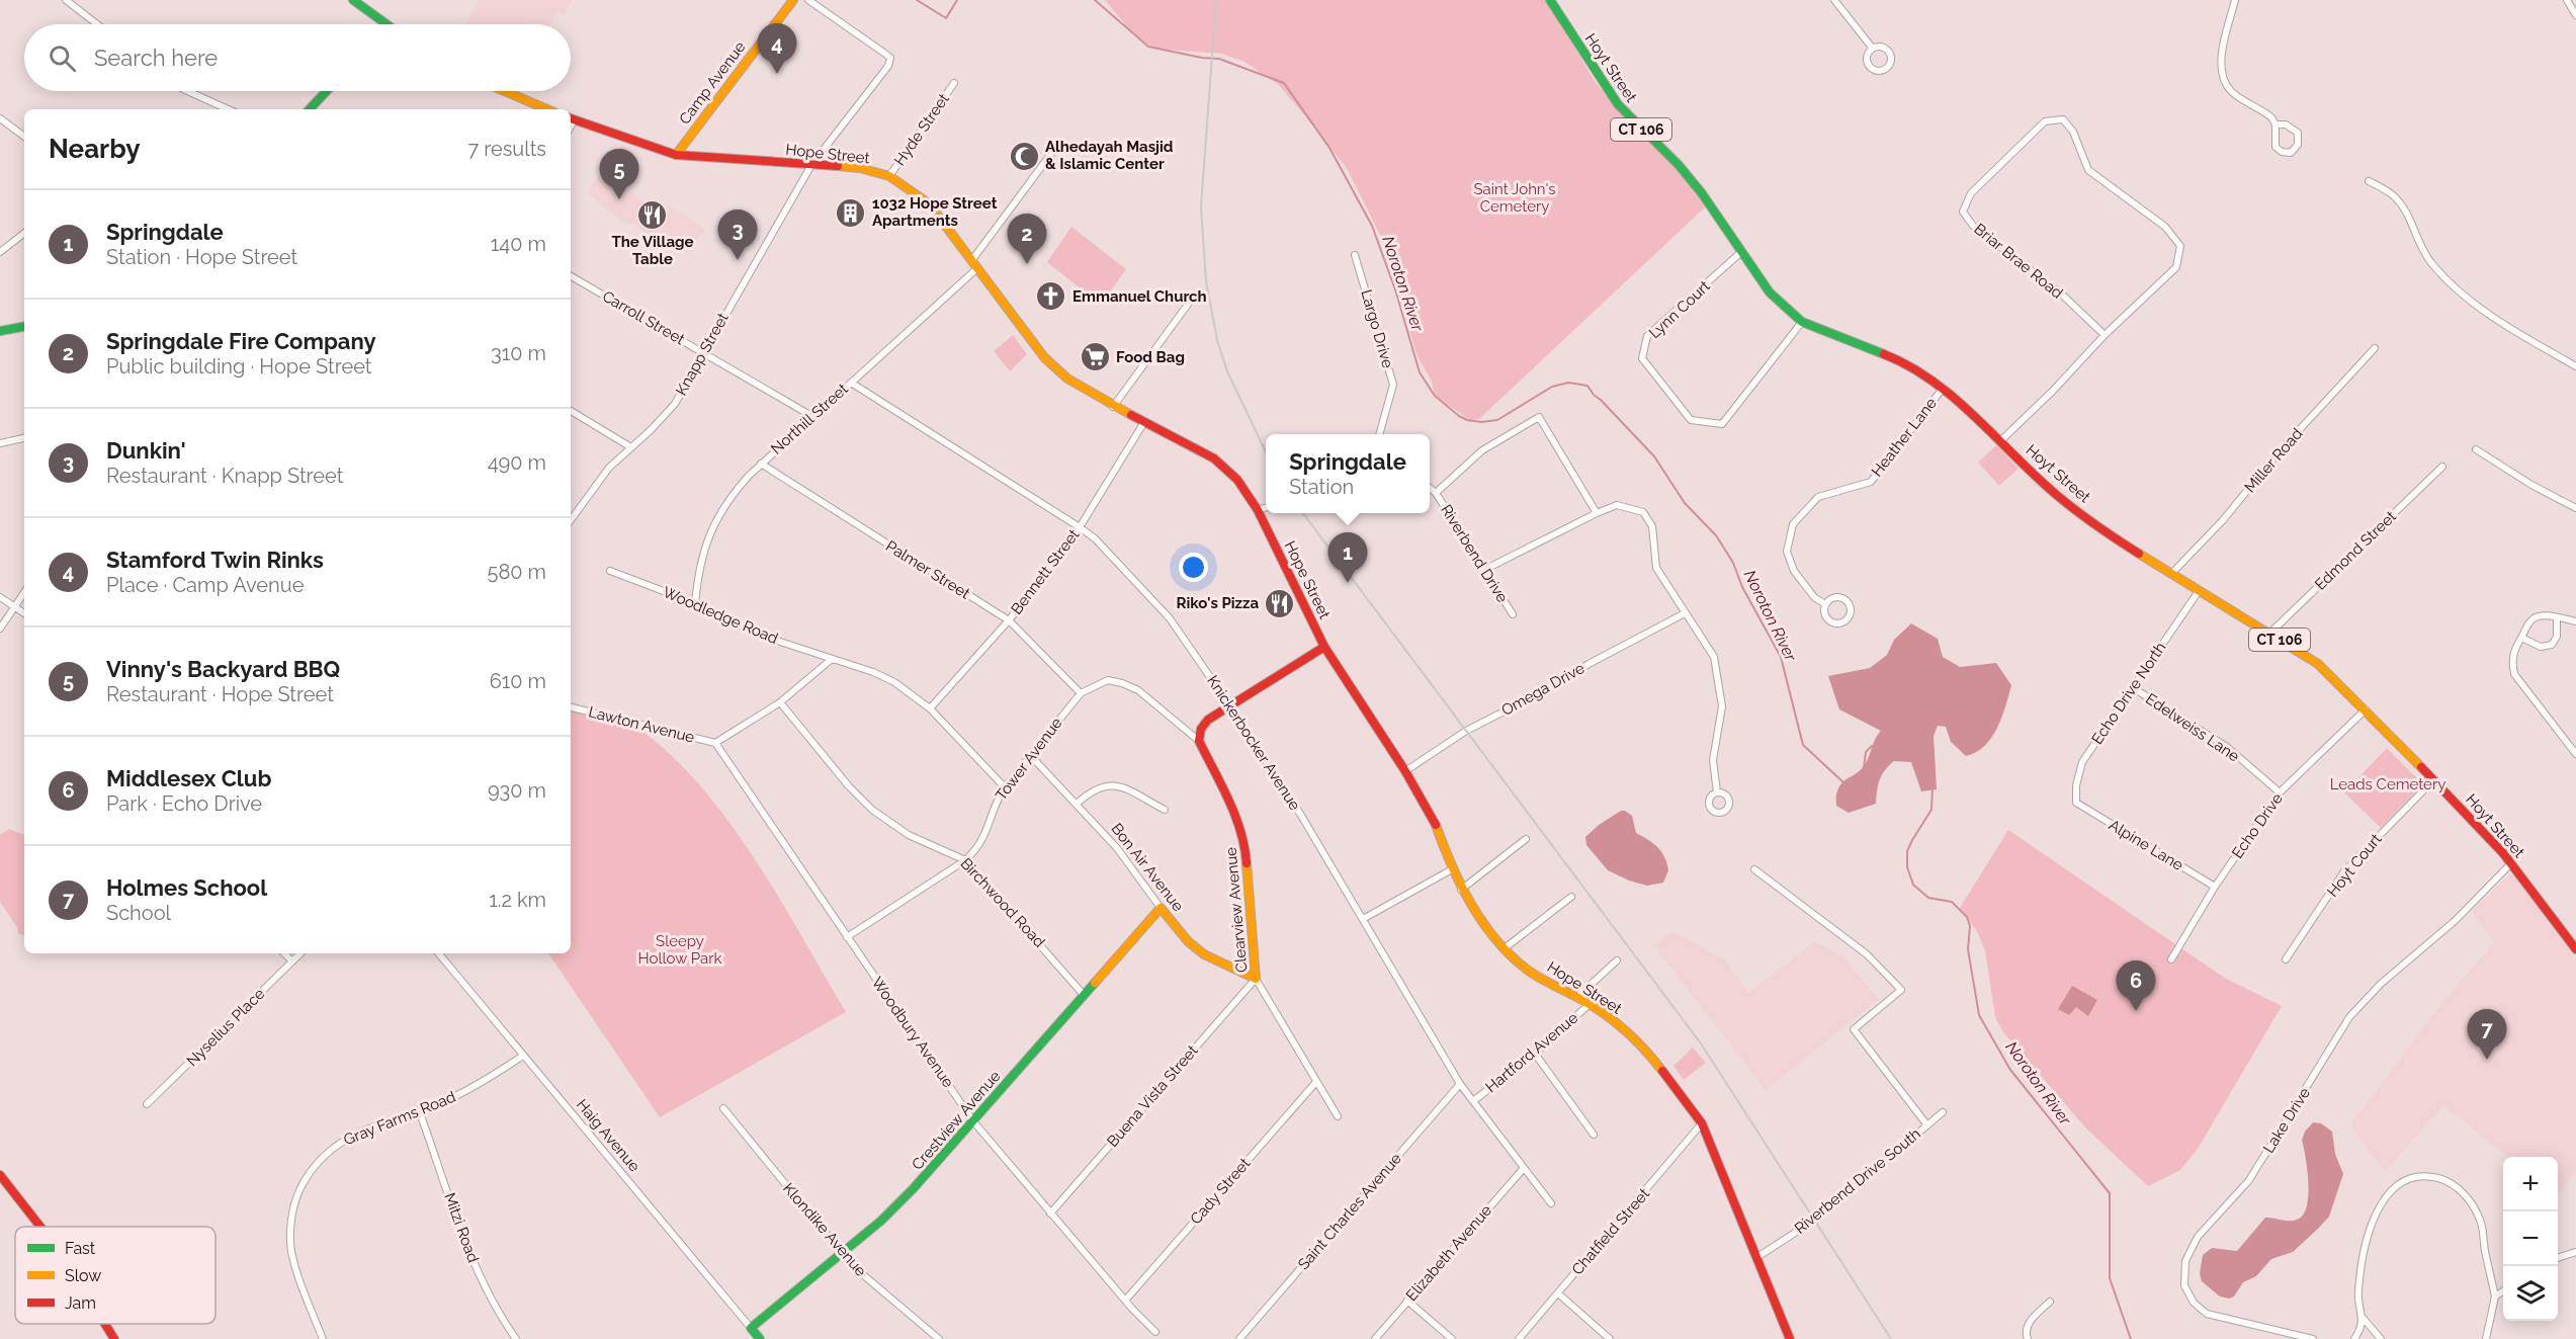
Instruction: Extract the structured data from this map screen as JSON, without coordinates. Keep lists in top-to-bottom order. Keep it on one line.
{"streets":{"main road":["Hoyt Street","Camp Avenue","CT 106","Hope Street","Bon Air Avenue","Clearview Avenue","Crestview Avenue","Haig Avenue"],"street":["Hyde Street","Briar Brae Road","Lynn Court","Carroll Street","Largo Drive","Knapp Street","Northill Street","Heather Lane","Miller Road","Edmond Street","Riverbend Drive","Palmer Street","Bennett Street","Woodledge Road","Omega Drive","Echo Drive North","Lawton Avenue","Edelweiss Lane","Knickerbocker Avenue","Tower Avenue","Echo Drive","Alpine Lane","Hoyt Court","Birchwood Road","Nyselius Place","Woodbury Avenue","Hartford Avenue","Buena Vista Street","Gray Farms Road","Lake Drive","Riverbend Drive South","Cady Street","Saint Charles Avenue","Mitzi Road","Klondike Avenue","Chatfield Street","Elizabeth Avenue"]},"crossings":[["Hoyt Street","Briar Brae Road"],["Hoyt Street","Lynn Court"],["Hoyt Street","Heather Lane"],["Hoyt Street","Miller Road"],["Hoyt Street","Edmond Street"],["Hoyt Street","Echo Drive North"],["Hoyt Street","Echo Drive"],["Hoyt Street","Hoyt Court"],["Hoyt Street","Lake Drive"],["Camp Avenue","Hope Street"],["Hyde Street","Hope Street"],["Hope Street","Knapp Street"],["Hope Street","Northill Street"],["Hope Street","Bennett Street"],["Hope Street","Omega Drive"],["Hope Street","Hartford Avenue"],["Hope Street","Riverbend Drive South"],["Hope Street","Chatfield Street"],["Carroll Street","Knapp Street"],["Carroll Street","Northill Street"],["Northill Street","Palmer Street"],["Northill Street","Woodledge Road"],["Northill Street","Knickerbocker Avenue"],["Palmer Street","Bennett Street"],["Palmer Street","Tower Avenue"],["Bennett Street","Knickerbocker Avenue"],["Woodledge Road","Lawton Avenue"],["Echo Drive North","Edelweiss Lane"],["Echo Drive North","Alpine Lane"],["Lawton Avenue","Birchwood Road"],["Lawton Avenue","Woodbury Avenue"],["Edelweiss Lane","Echo Drive"],["Knickerbocker Avenue","Hartford Avenue"],["Knickerbocker Avenue","Saint Charles Avenue"],["Knickerbocker Avenue","Elizabeth Avenue"],["Tower Avenue","Bon Air Avenue"],["Tower Avenue","Birchwood Road"],["Tower Avenue","Clearview Avenue"],["Tower Avenue","Woodbury Avenue"],["Echo Drive","Alpine Lane"],["Bon Air Avenue","Clearview Avenue"],["Bon Air Avenue","Buena Vista Street"],["Bon Air Avenue","Crestview Avenue"],["Birchwood Road","Crestview Avenue"],["Clearview Avenue","Buena Vista Street"],["Clearview Avenue","Cady Street"],["Woodbury Avenue","Buena Vista Street"],["Woodbury Avenue","Crestview Avenue"],["Woodbury Avenue","Cady Street"],["Gray Farms Road","Haig Avenue"],["Gray Farms Road","Mitzi Road"],["Crestview Avenue","Haig Avenue"],["Crestview Avenue","Klondike Avenue"]],"water":["Noroton River"],"parks":["Saint John's Cemetery","Leads Cemetery","Sleepy Hollow Park"],"places":{"mosque":["Alhedayah Masjid & Islamic Center"],"building":["1032 Hope Street Apartments"],"restaurant":["The Village Table","Riko's Pizza"],"church":["Emmanuel Church"],"supermarket":["Food Bag"]},"legend":["Fast","Slow","Jam"],"page":{"pins":["4","5","3","2","1","6","7"],"search":"Search here","heading":["Nearby","7 results"],"list":[{"mark":"1","name":"Springdale","note":"Station · Hope Street","value":"140 m"},{"mark":"2","name":"Springdale Fire Company","note":"Public building · Hope Street","value":"310 m"},{"mark":"3","name":"Dunkin'","note":"Restaurant · Knapp Street","value":"490 m"},{"mark":"4","name":"Stamford Twin Rinks","note":"Place · Camp Avenue","value":"580 m"},{"mark":"5","name":"Vinny's Backyard BBQ","note":"Restaurant · Hope Street","value":"610 m"},{"mark":"6","name":"Middlesex Club","note":"Park · Echo Drive","value":"930 m"},{"mark":"7","name":"Holmes School","note":"School","value":"1.2 km"}],"popup":["Springdale","Station"],"map_buttons":["+","−"]}}
